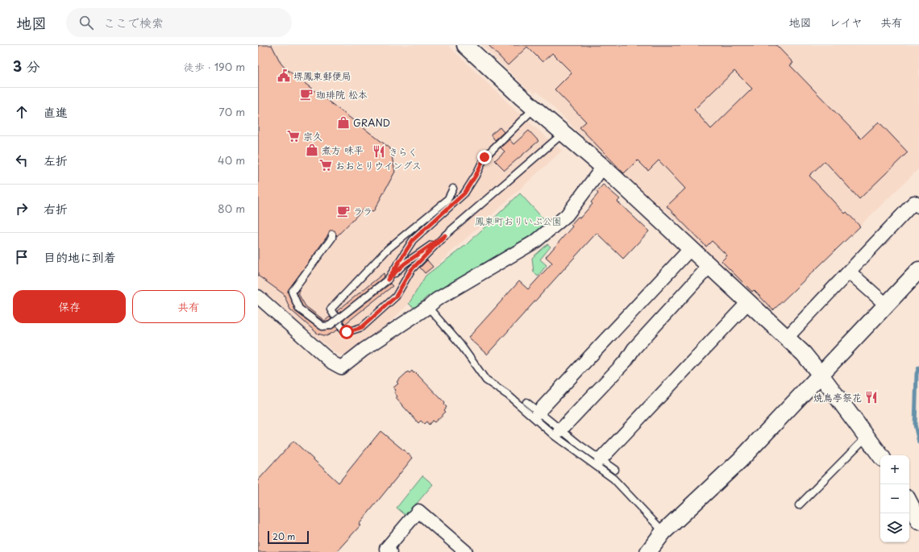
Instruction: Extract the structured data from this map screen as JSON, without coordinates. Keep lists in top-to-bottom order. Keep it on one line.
{"parks":["鳳東町おりいぶ公園"],"places":{"public building":["堺鳳東郵便局"],"cafe":["珈琲院 松本","ララ"],"shop":["GRAND","煮方 味平"],"supermarket":["宗久","おおとりウイングス"],"restaurant":["きらく","焼鳥亭祭花"]},"scale_bar":"20 m","page":{"header":"地図","search":"ここで検索","nav":["地図","レイヤ","共有"],"heading":["3 分","徒歩 · 190 m"],"list":[["直進","70 m"],["左折","40 m"],["右折","80 m"],"目的地に到着"],"buttons":["保存","共有"],"map_buttons":["+","−"],"scale":"20 m"}}
